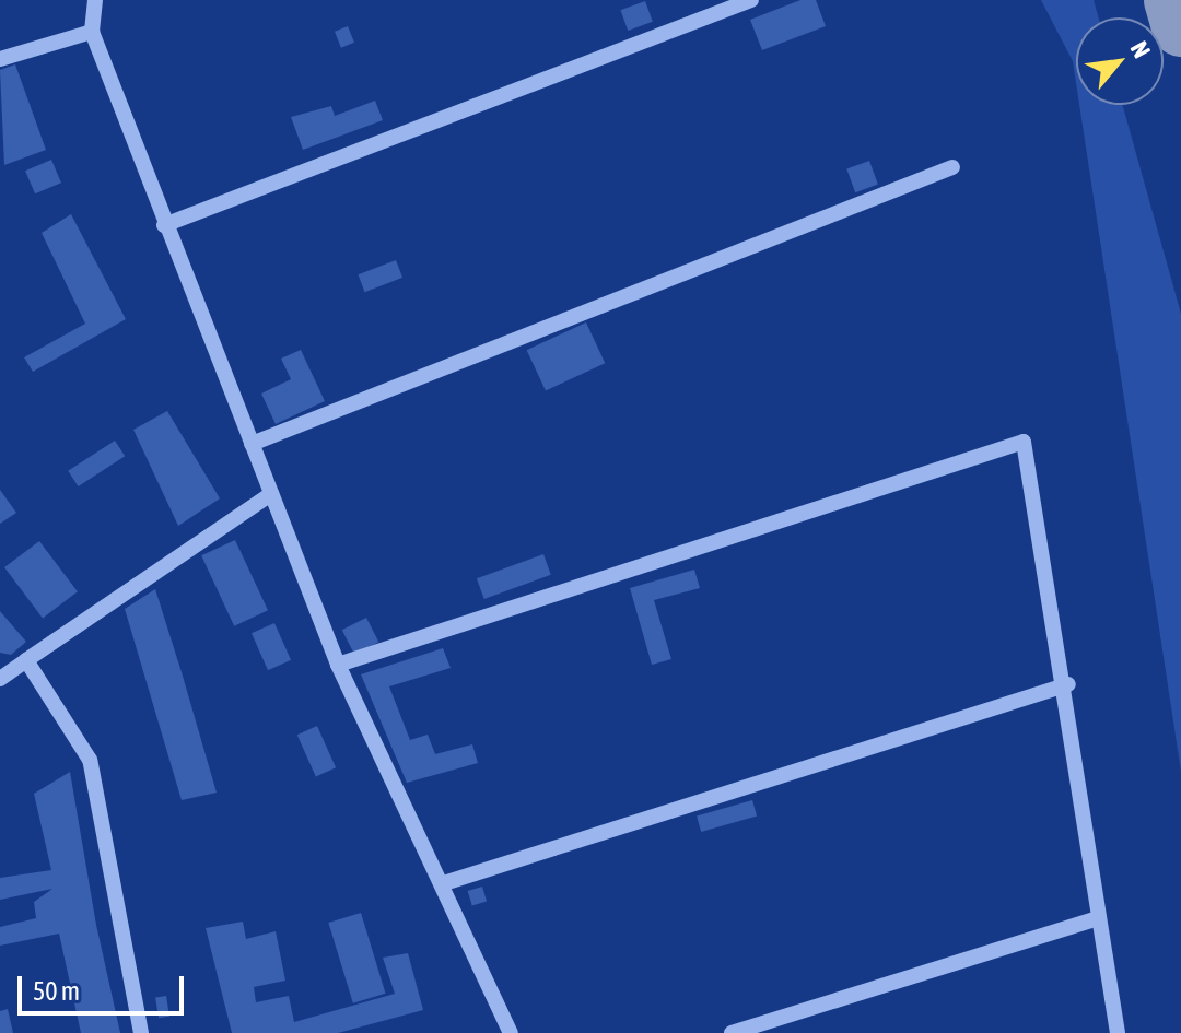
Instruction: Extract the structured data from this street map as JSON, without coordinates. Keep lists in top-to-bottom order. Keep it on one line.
{"scale_bar":"50 m","north":"top right"}
